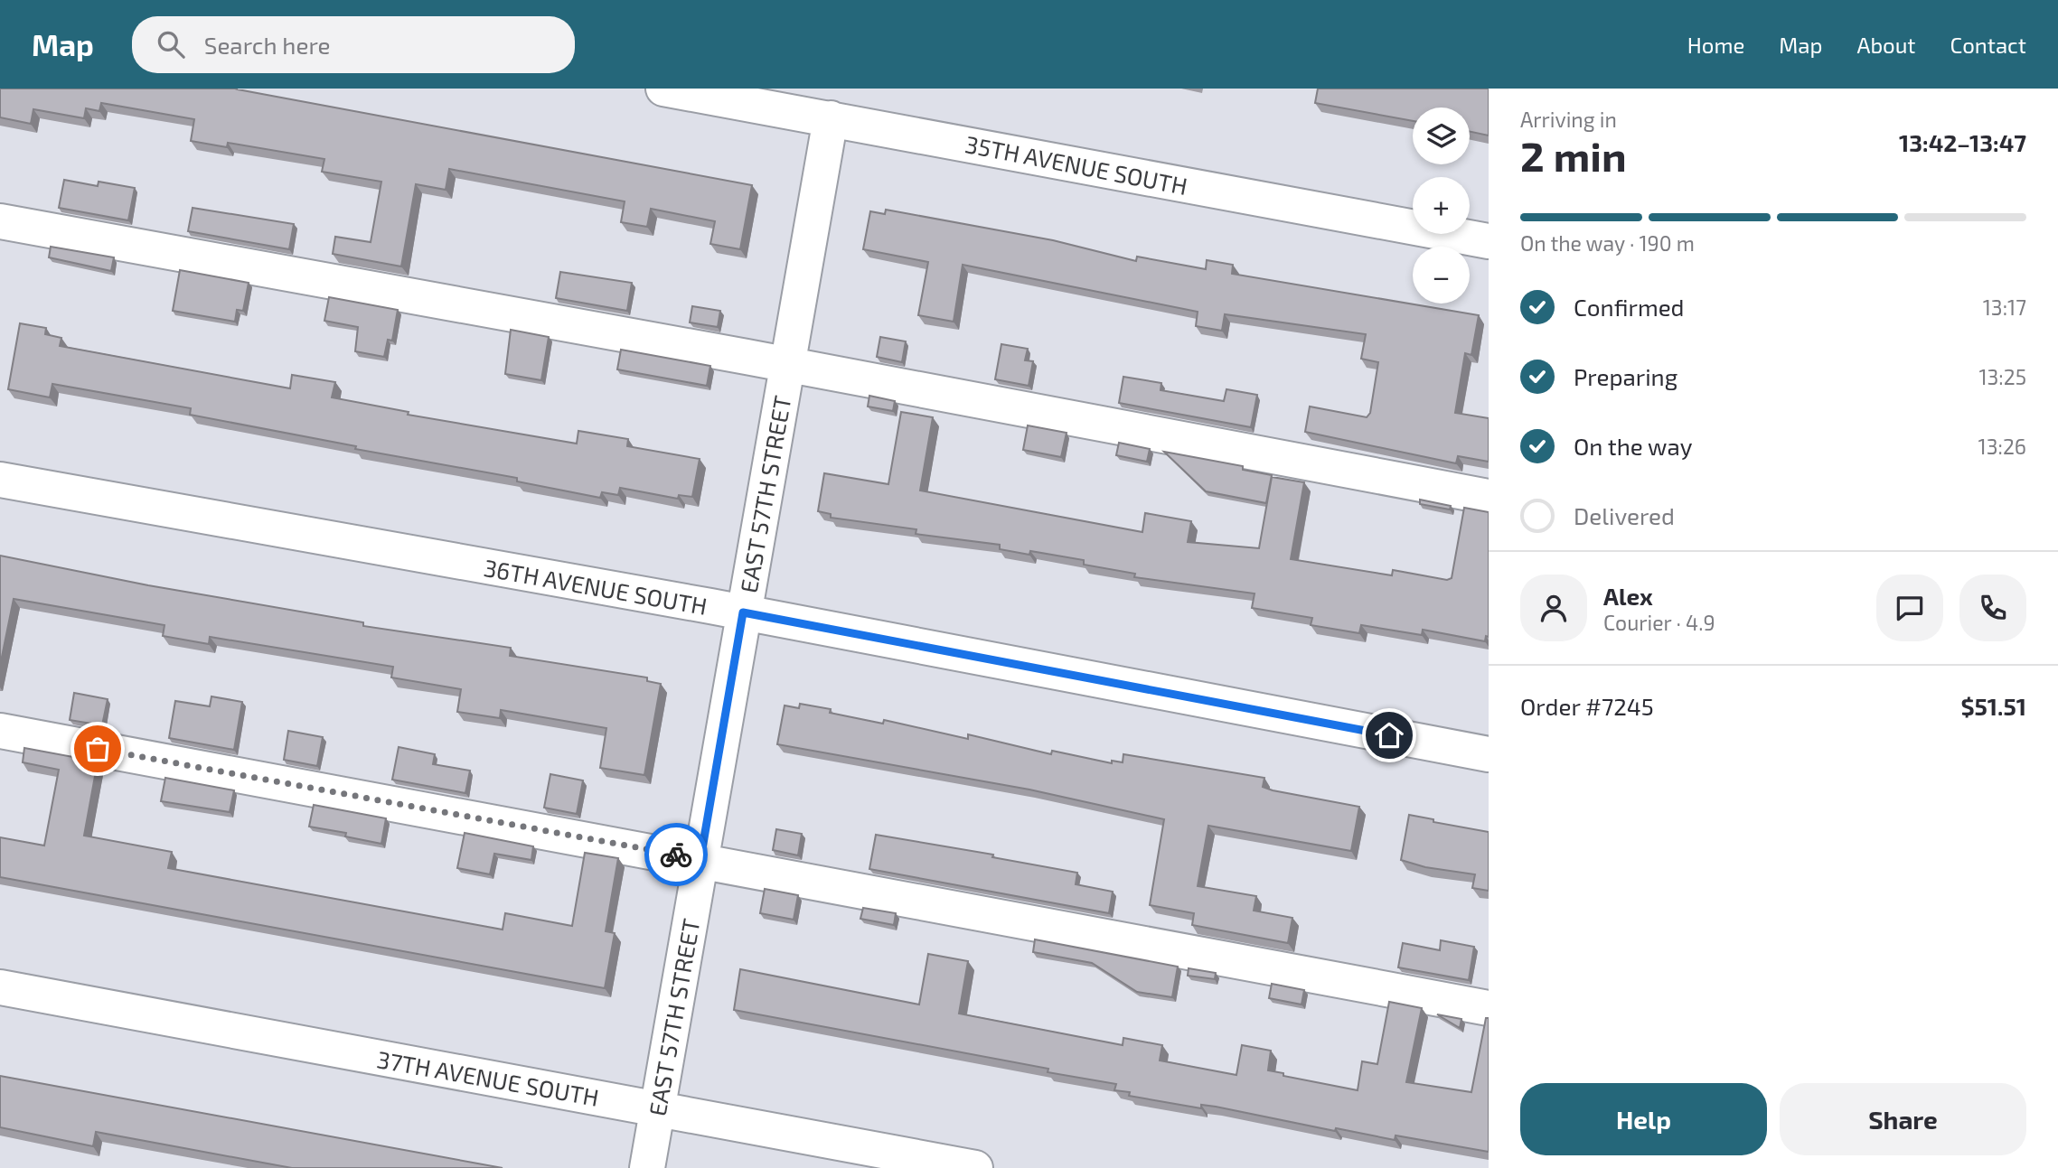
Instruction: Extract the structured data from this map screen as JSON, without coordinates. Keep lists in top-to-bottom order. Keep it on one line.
{"streets":{"street":["35TH AVENUE SOUTH","EAST 57TH STREET","36TH AVENUE SOUTH","37TH AVENUE SOUTH"]},"crossings":[["35TH AVENUE SOUTH","EAST 57TH STREET"],["EAST 57TH STREET","36TH AVENUE SOUTH"],["EAST 57TH STREET","37TH AVENUE SOUTH"]],"page":{"header":"Map","search":"Search here","nav":["Home","Map","About","Contact"],"heading":["2 min","Arriving in","13:42–13:47"],"panel":["Alex","Courier · 4.9","Order #7245","$51.51"],"map_buttons":["+","−"],"bar":"On the way · 190 m","list":[["Confirmed","13:17"],["Preparing","13:25"],["On the way","13:26"],"Delivered"],"buttons":["Help","Share"]}}
